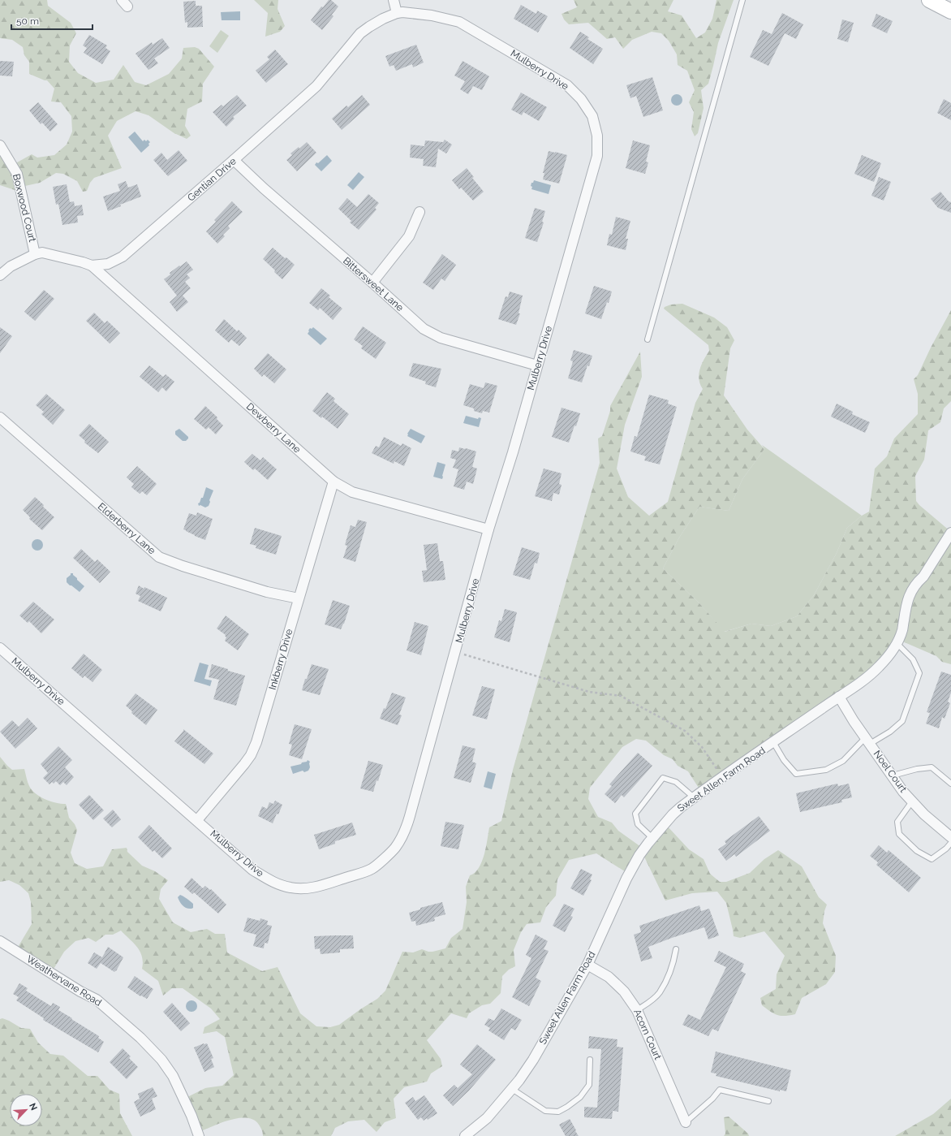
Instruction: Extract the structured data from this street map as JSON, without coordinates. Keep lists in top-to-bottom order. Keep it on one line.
{"streets":{"street":["Mulberry Drive","Gentian Drive","Boxwood Court","Bittersweet Lane","Dewberry Lane","Elderberry Lane","Inkberry Drive","Noel Court","Sweet Allen Farm Road","Weathervane Road","Acorn Court"]},"crossings":[["Mulberry Drive","Gentian Drive"],["Mulberry Drive","Bittersweet Lane"],["Mulberry Drive","Dewberry Lane"],["Mulberry Drive","Inkberry Drive"],["Gentian Drive","Boxwood Court"],["Gentian Drive","Bittersweet Lane"],["Gentian Drive","Dewberry Lane"],["Dewberry Lane","Inkberry Drive"],["Elderberry Lane","Inkberry Drive"],["Noel Court","Sweet Allen Farm Road"],["Sweet Allen Farm Road","Acorn Court"]],"scale_bar":"50 m","north":"top right"}
